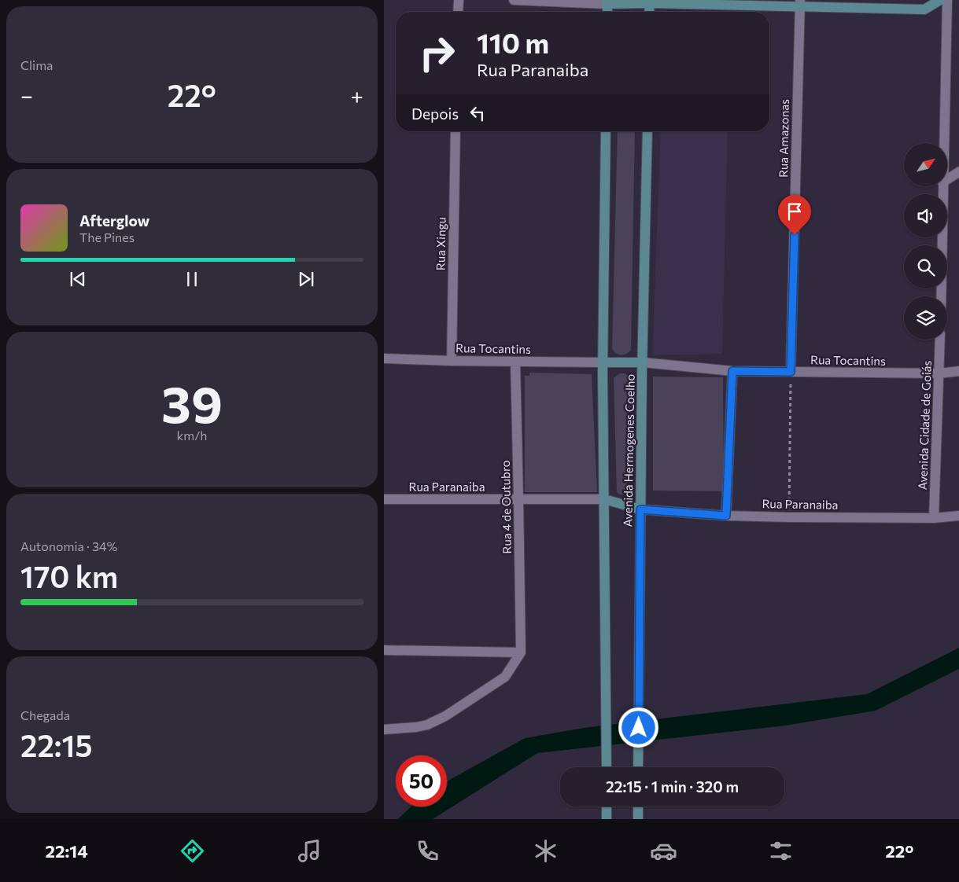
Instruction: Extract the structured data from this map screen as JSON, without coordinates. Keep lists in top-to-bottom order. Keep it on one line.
{"streets":{"main road":["Avenida Hermogenes Coelho"],"street":["Rua Amazonas","Rua Xingu","Rua Tocantins","Avenida Cidade de Goiás","Rua Paranaiba","Rua 4 de Outubro"]},"crossings":[["Rua Amazonas","Rua Tocantins"],["Rua Xingu","Rua Tocantins"],["Rua Tocantins","Avenida Cidade de Goiás"],["Rua Tocantins","Avenida Hermogenes Coelho"],["Rua Tocantins","Rua 4 de Outubro"],["Avenida Cidade de Goiás","Rua Paranaiba"],["Avenida Hermogenes Coelho","Rua Paranaiba"],["Rua Paranaiba","Rua 4 de Outubro"]],"north":"top right","page":{"tile":["Clima",["39","km/h"],["Autonomia · 34%","170 km"],["Chegada","22:15"]],"turn":["110 m","Rua Paranaiba"],"heat":["−","22°","+"],"then":"Depois","song":["Afterglow","The Pines"],"limit":"50","trip":"22:15 · 1 min · 320 m","tabs":["22:14","22°"]}}
